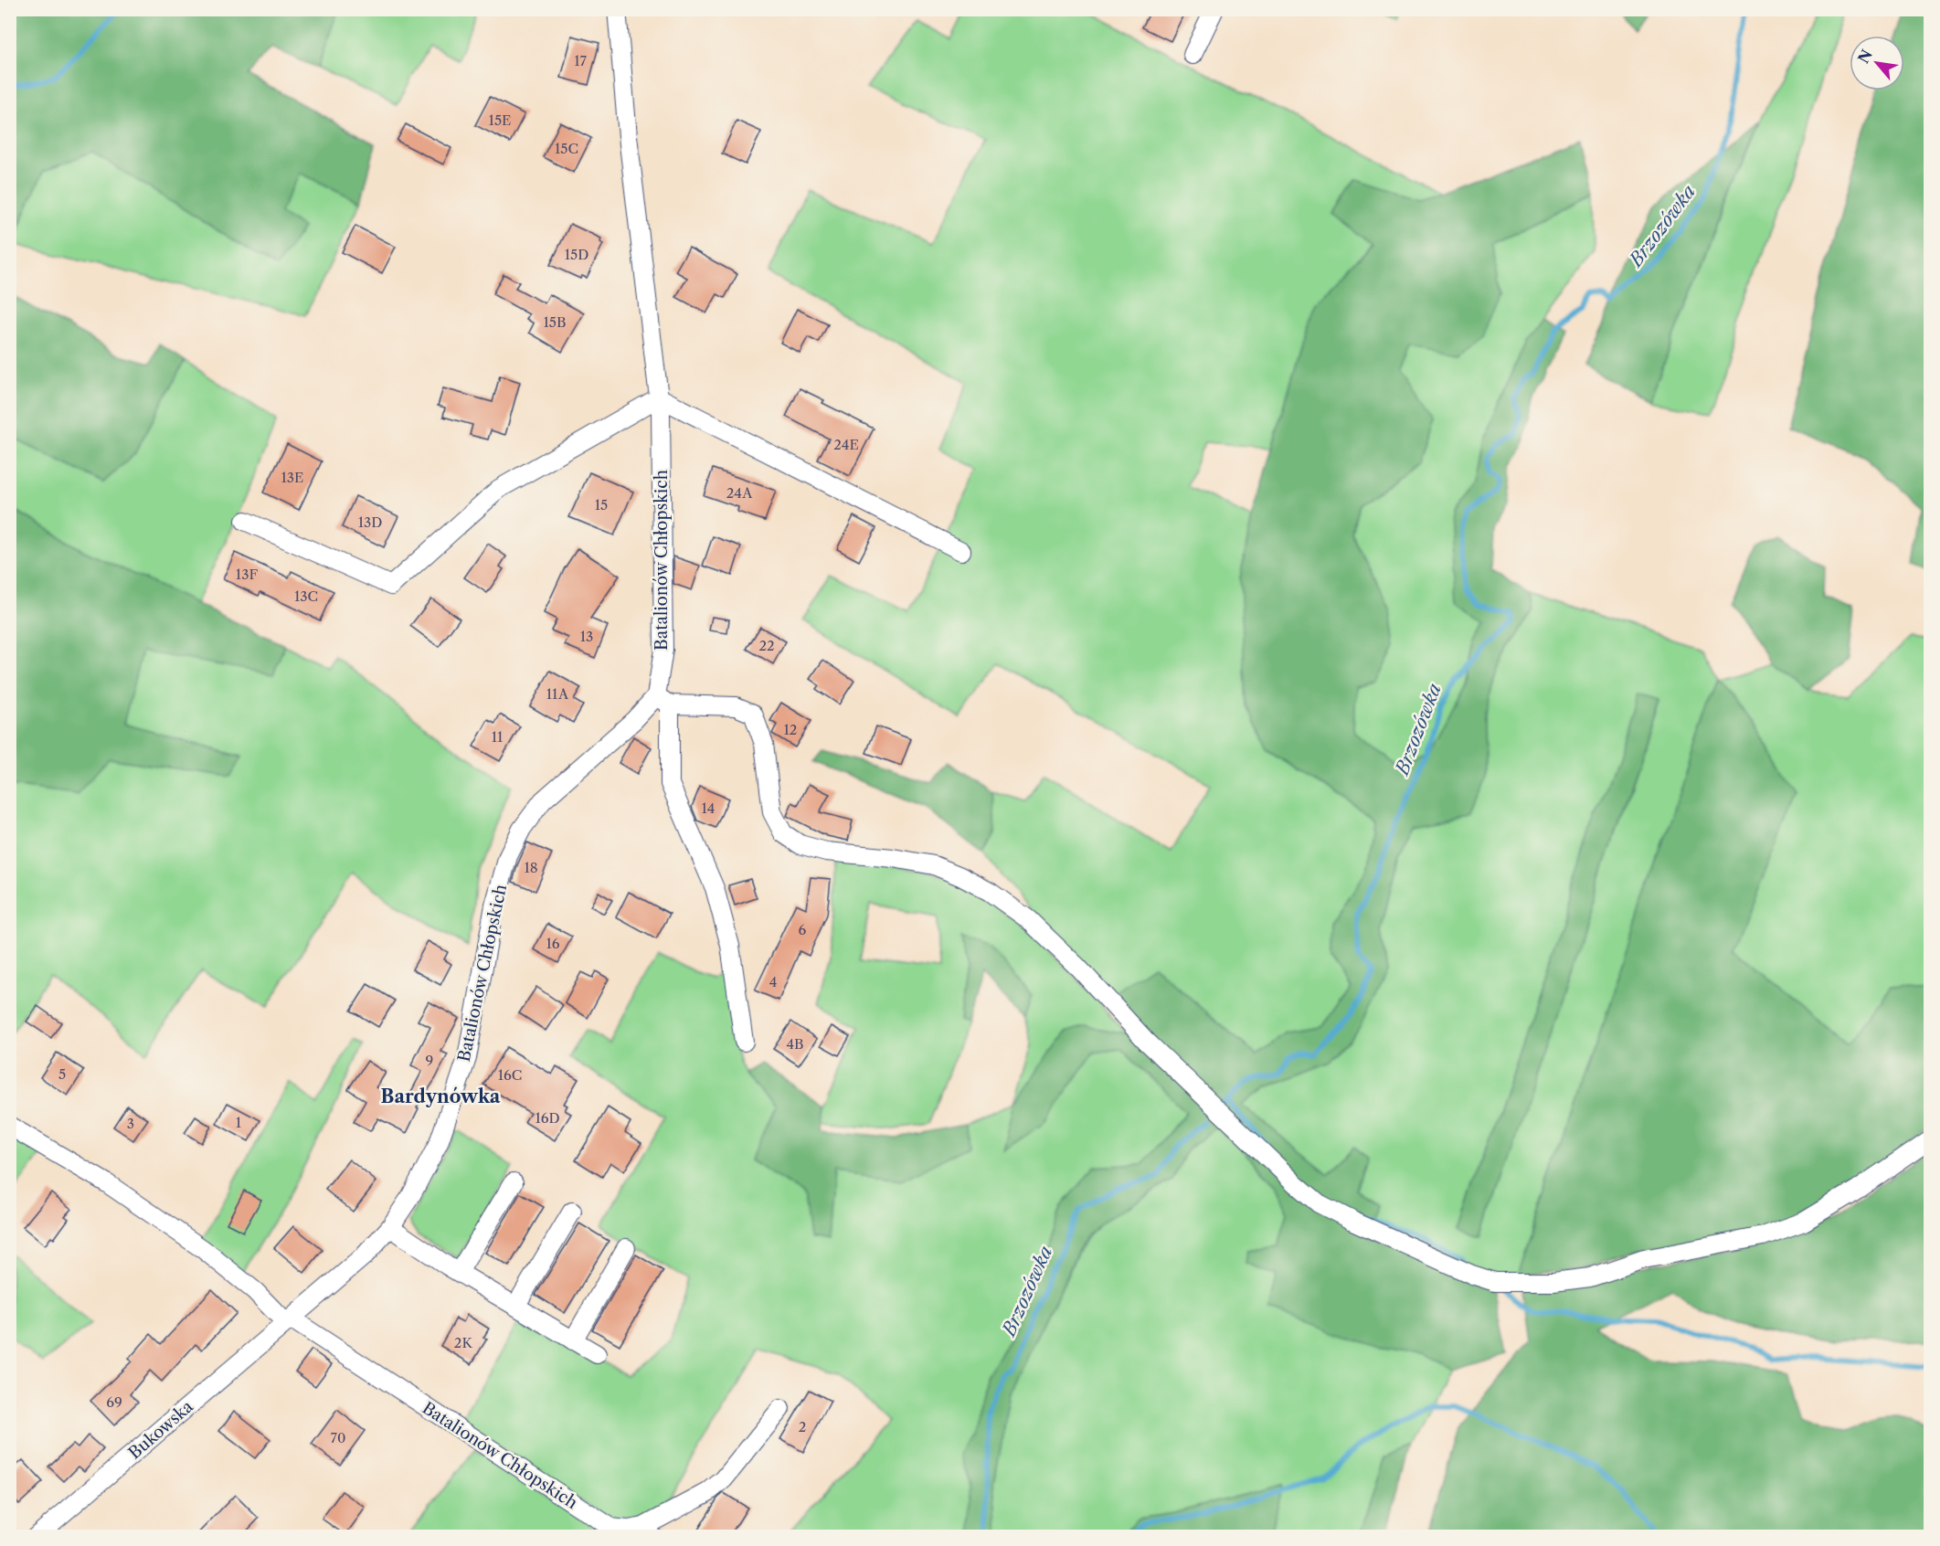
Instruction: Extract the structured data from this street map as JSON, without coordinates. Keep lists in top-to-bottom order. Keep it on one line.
{"streets":{"street":["Batalionów Chłopskich","Bukowska"]},"crossings":[["Batalionów Chłopskich","Bukowska"]],"districts":["Bardynówka"],"water":["Brzozówka"],"house_numbers":["17","15E","15C","15D","15B","24E","13E","24A","15","13D","13F","13C","13","22","11A","12","11","14","18","6","16","4","4B","9","5","16C","16D","1","3","2K","69","2","70"],"north":"top left"}
